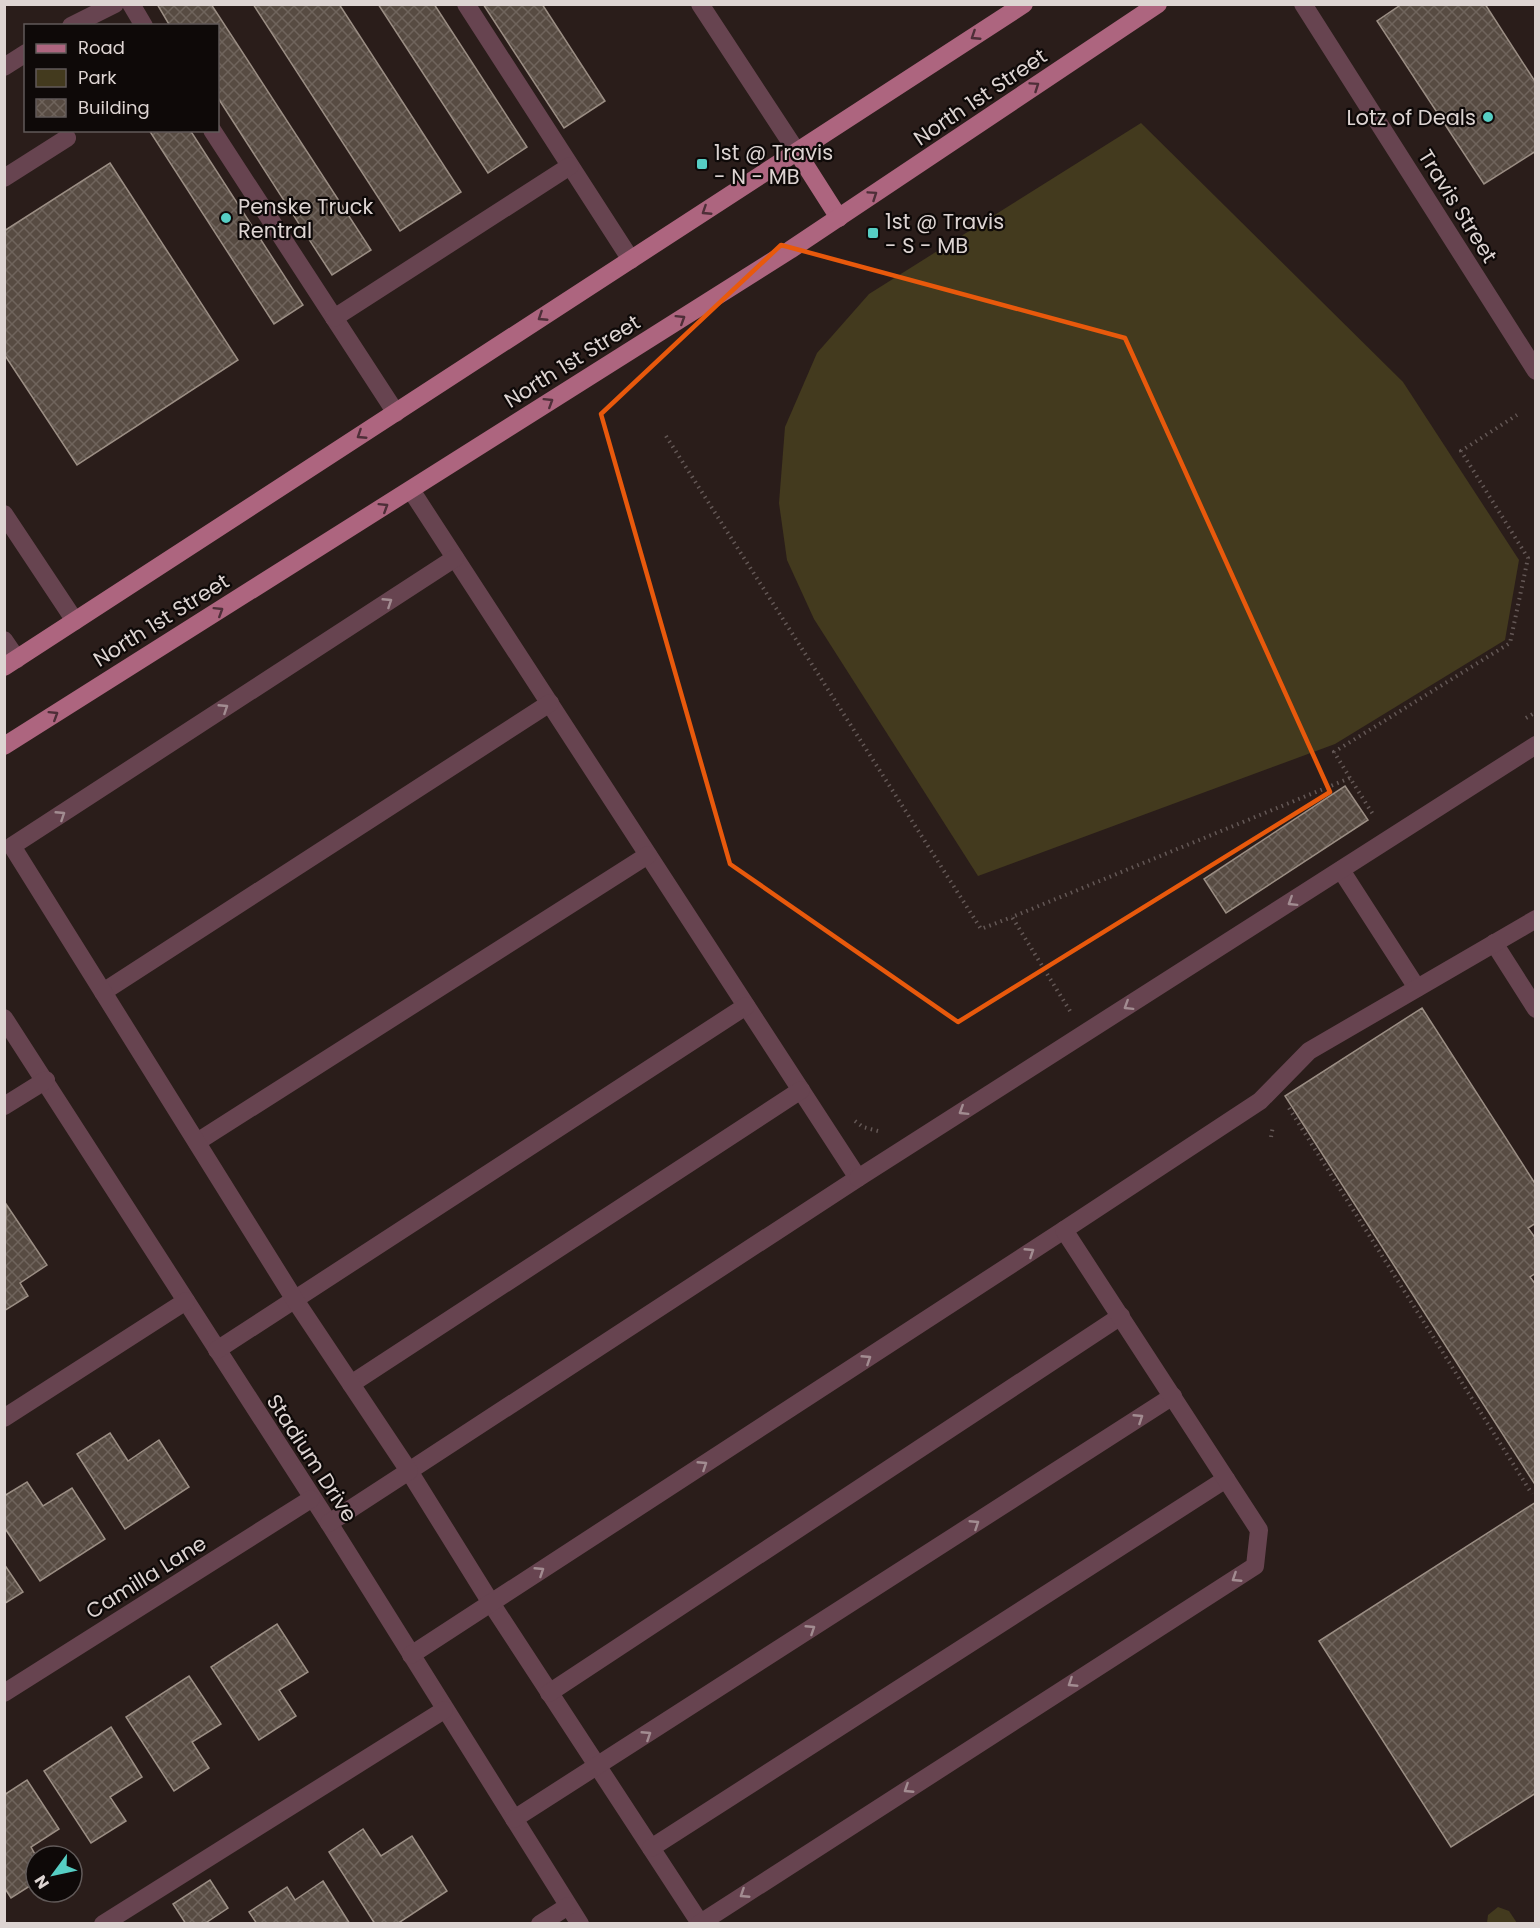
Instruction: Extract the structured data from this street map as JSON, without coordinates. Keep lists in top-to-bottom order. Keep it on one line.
{"streets":{"main road":["North 1st Street"],"street":["Travis Street","Stadium Drive","Camilla Lane"]},"crossings":[["Stadium Drive","Camilla Lane"]],"places":{"other":["Lotz of Deals","Penske Truck Rentral"],"transit":["1st @ Travis - N - MB","1st @ Travis - S - MB"]},"legend":["Road","Park","Building"],"north":"bottom left"}
